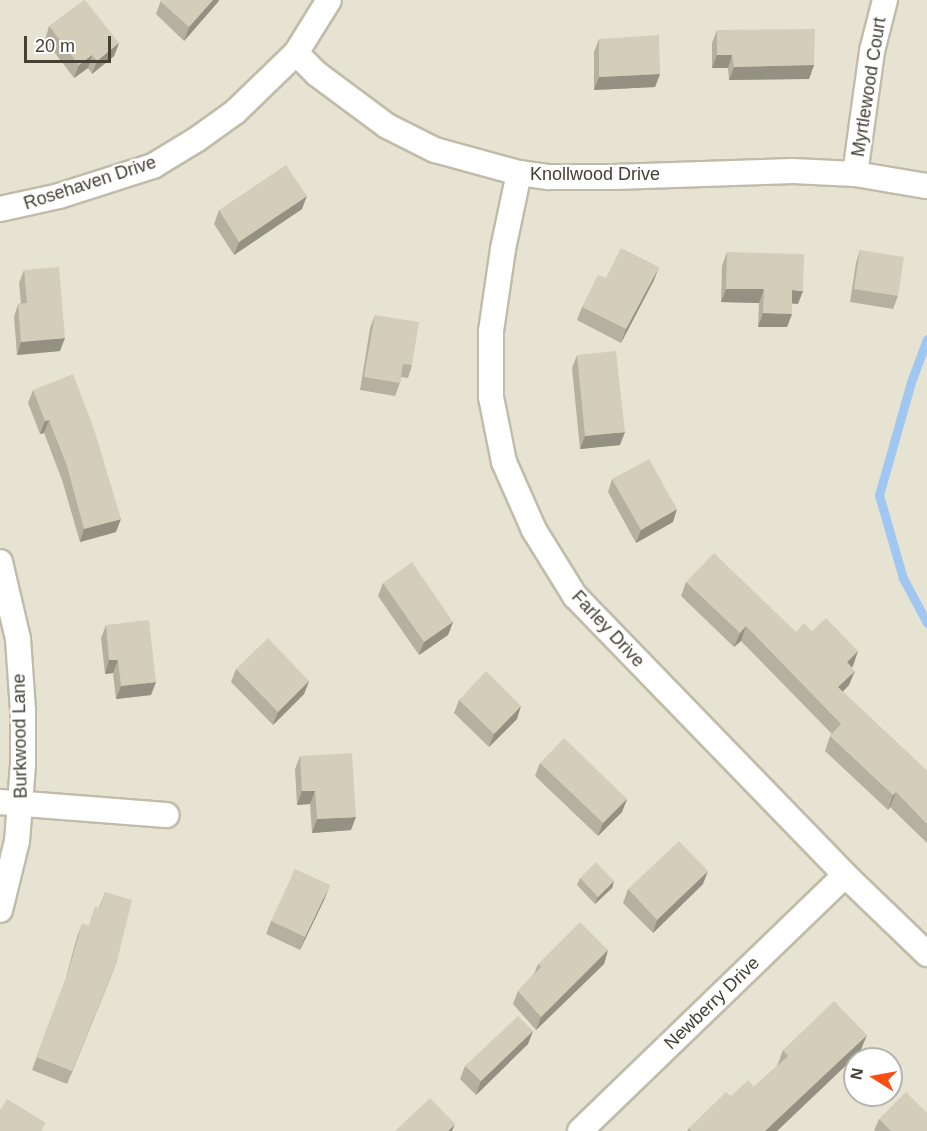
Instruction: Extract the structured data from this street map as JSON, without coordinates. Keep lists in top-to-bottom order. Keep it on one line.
{"streets":{"street":["Myrtlewood Court","Knollwood Drive","Rosehaven Drive","Farley Drive","Burkwood Lane","Newberry Drive"]},"crossings":[["Myrtlewood Court","Knollwood Drive"],["Knollwood Drive","Rosehaven Drive"],["Knollwood Drive","Farley Drive"],["Farley Drive","Newberry Drive"]],"scale_bar":"20 m","north":"left"}
